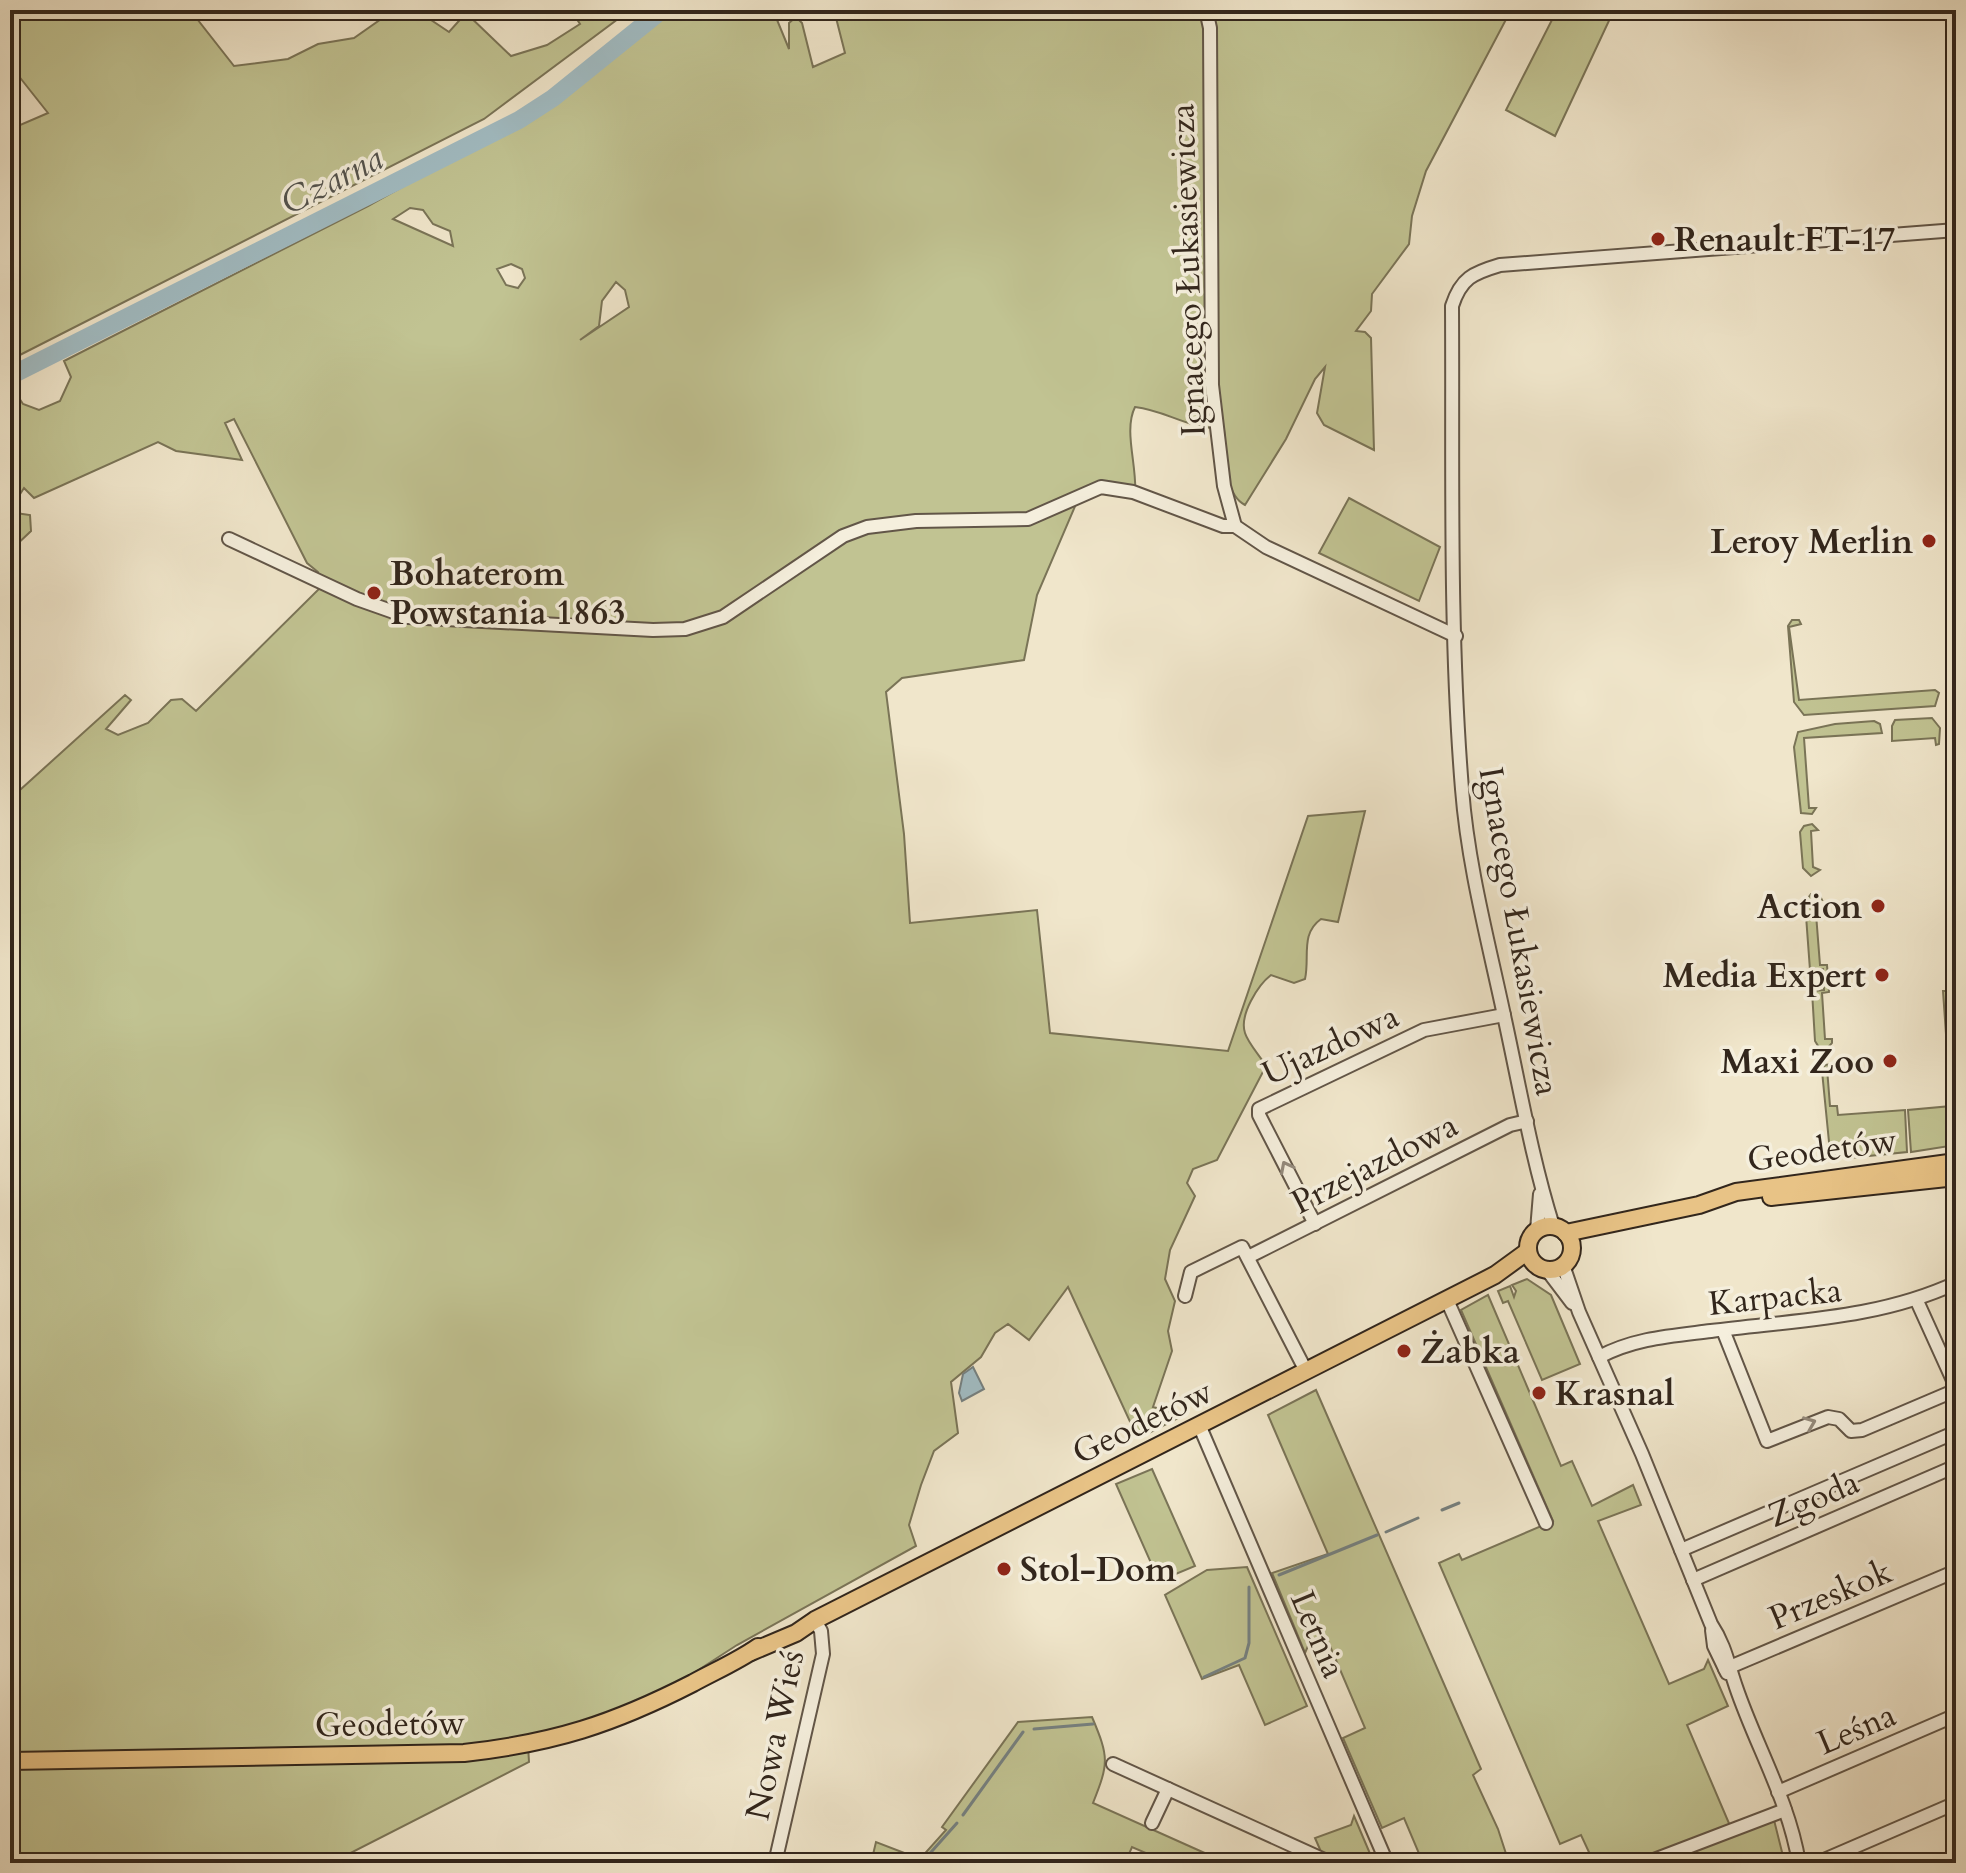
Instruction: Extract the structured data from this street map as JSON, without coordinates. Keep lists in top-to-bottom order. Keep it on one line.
{"streets":{"main road":["Geodetów"],"street":["Ignacego Łukasiewicza","Ujazdowa","Przejazdowa","Karpacka","Zgoda","Przeskok","Letnia","Leśna","Nowa Wieś"]},"crossings":[["Ignacego Łukasiewicza","Ujazdowa"],["Ignacego Łukasiewicza","Geodetów"],["Ignacego Łukasiewicza","Przejazdowa"],["Ujazdowa","Przejazdowa"],["Geodetów","Letnia"],["Geodetów","Nowa Wieś"]],"water":["Czarna"],"places":["Renault FT-17","Leroy Merlin","Bohaterom Powstania 1863","Action","Media Expert","Maxi Zoo","Żabka","Krasnal","Stol-Dom"]}
